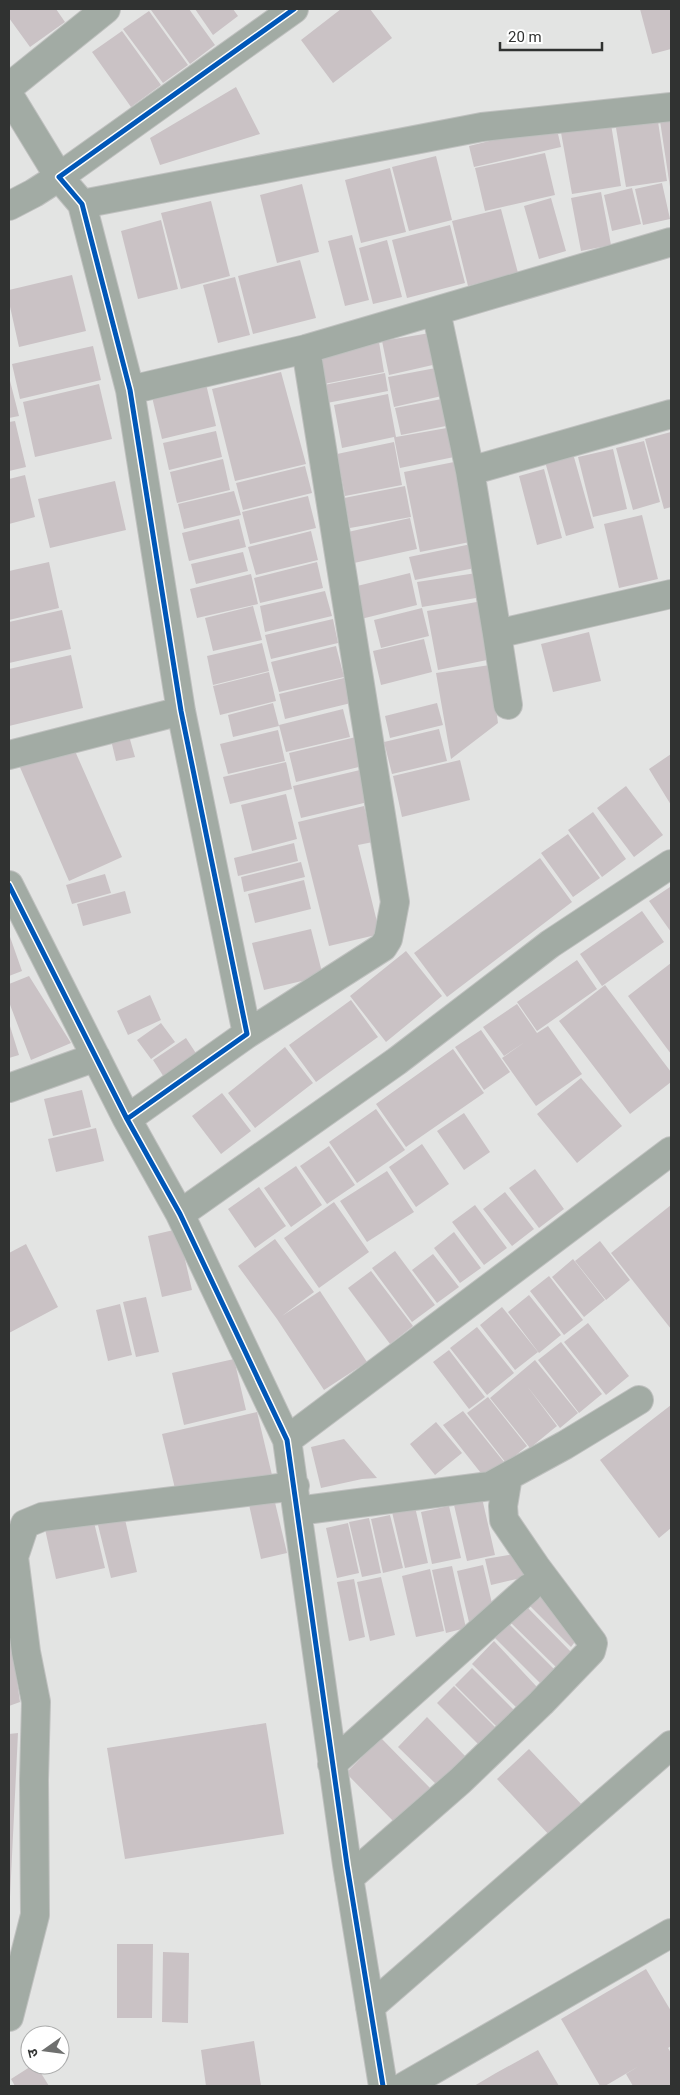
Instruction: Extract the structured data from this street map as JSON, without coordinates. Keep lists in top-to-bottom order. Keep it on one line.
{"scale_bar":"20 m","north":"left"}
